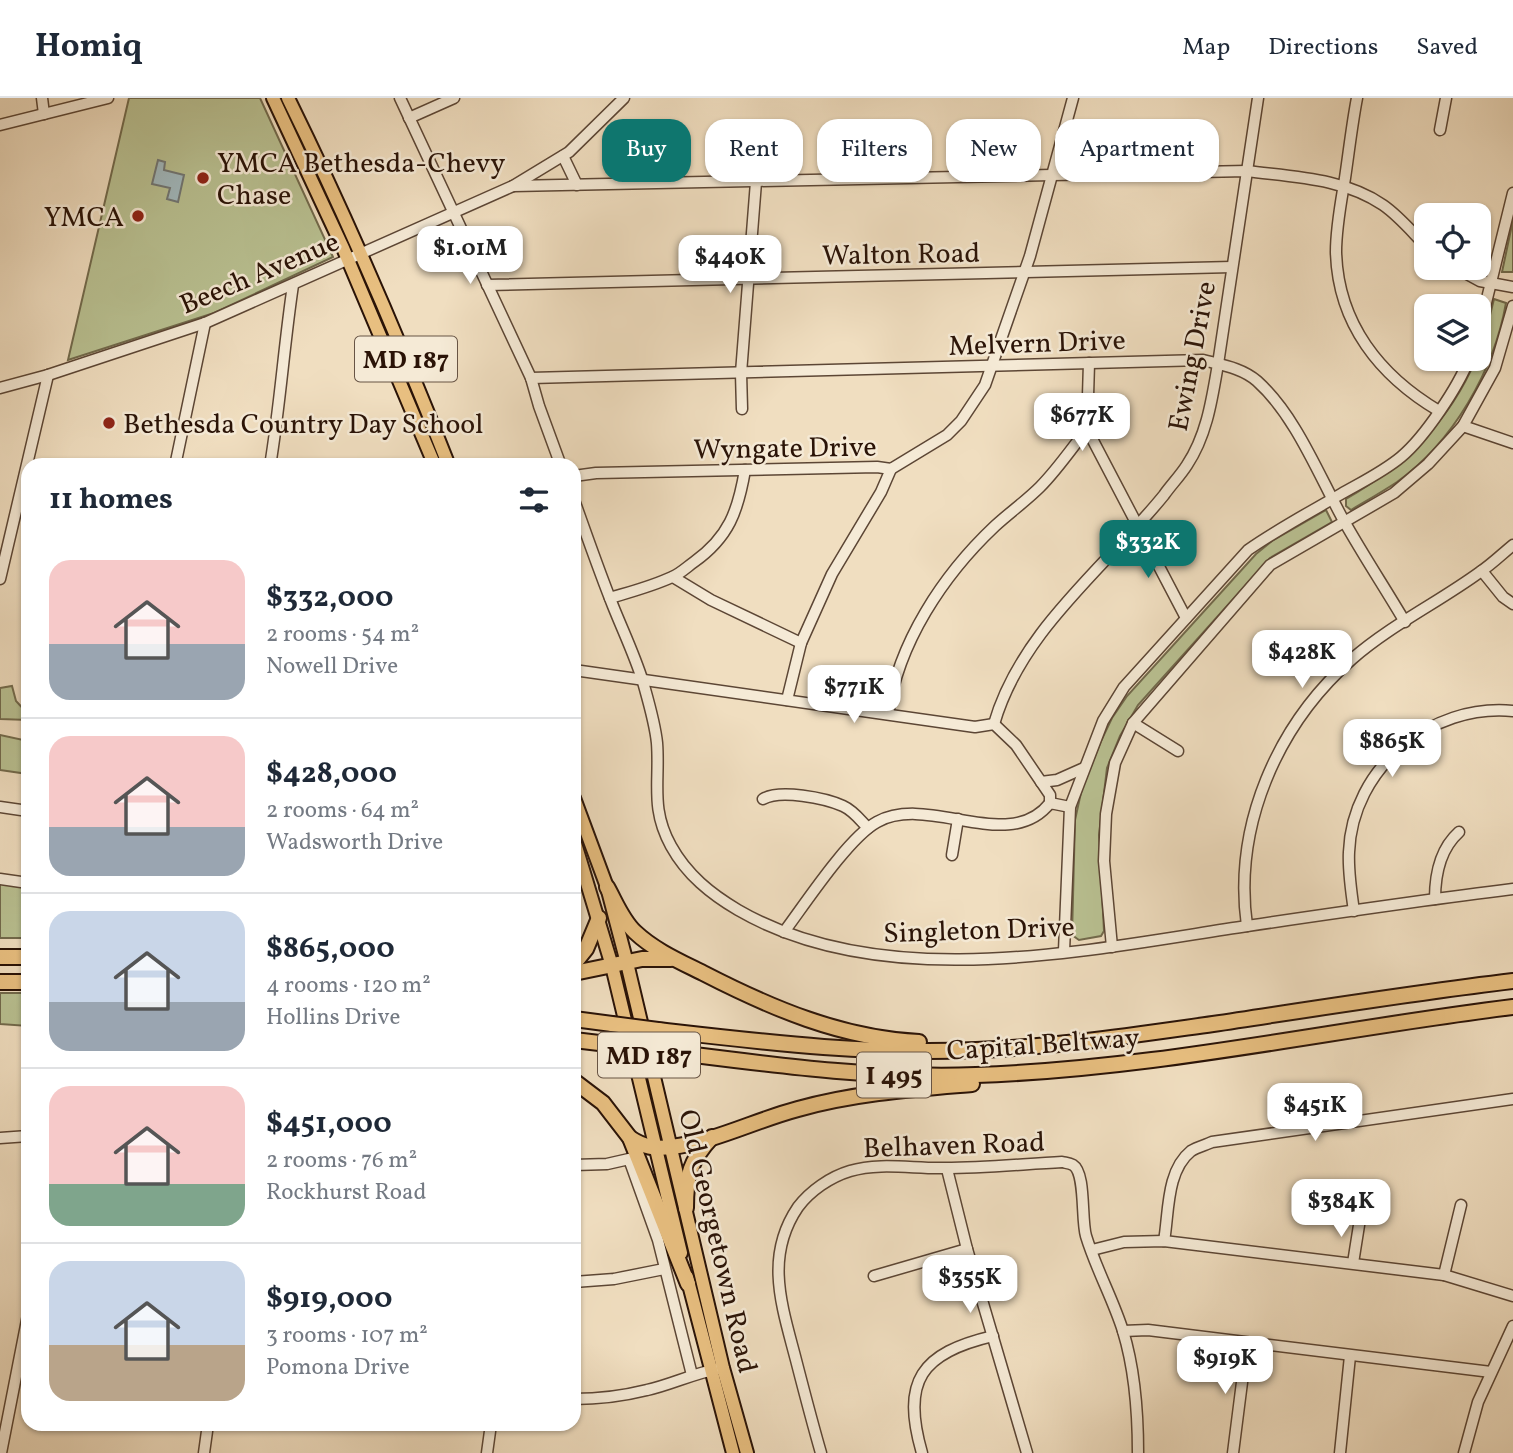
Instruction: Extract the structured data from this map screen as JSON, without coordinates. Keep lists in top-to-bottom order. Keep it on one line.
{"streets":{"highway":["Capital Beltway","I 495"],"main road":["MD 187","Old Georgetown Road"],"street":["Walton Road","Beech Avenue","Melvern Drive","Ewing Drive","Wyngate Drive","Singleton Drive","Belhaven Road"]},"crossings":[["Walton Road","Ewing Drive"],["Walton Road","Wyngate Drive"],["Beech Avenue","MD 187"],["Melvern Drive","Ewing Drive"],["Melvern Drive","Wyngate Drive"]],"places":["YMCA Bethesda-Chevy Chase","YMCA","Bethesda Country Day School"],"page":{"header":"Homiq","nav":["Map","Directions","Saved"],"chip":["Buy","Rent","Filters","New","Apartment"],"price":["$1.01M","$440K","$677K","$332K","$428K","$771K","$865K","$451K","$384K","$355K","$919K"],"heading":"11 homes","list":[{"name":"$332,000","note":"2 rooms · 54 m² · Nowell Drive"},{"name":"$428,000","note":"2 rooms · 64 m² · Wadsworth Drive"},{"name":"$865,000","note":"4 rooms · 120 m² · Hollins Drive"},{"name":"$451,000","note":"2 rooms · 76 m² · Rockhurst Road"},{"name":"$919,000","note":"3 rooms · 107 m² · Pomona Drive"}]}}
